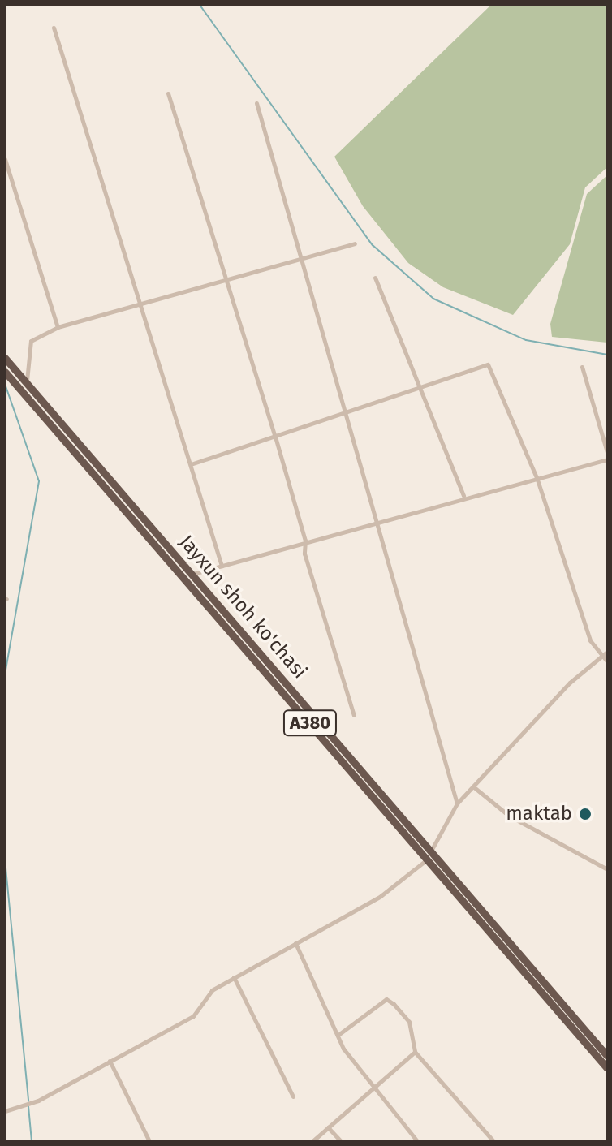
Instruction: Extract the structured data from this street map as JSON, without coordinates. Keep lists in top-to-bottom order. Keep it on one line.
{"streets":{"highway":["Jayxun shoh ko'chasi","A380"]},"places":["maktab"]}
